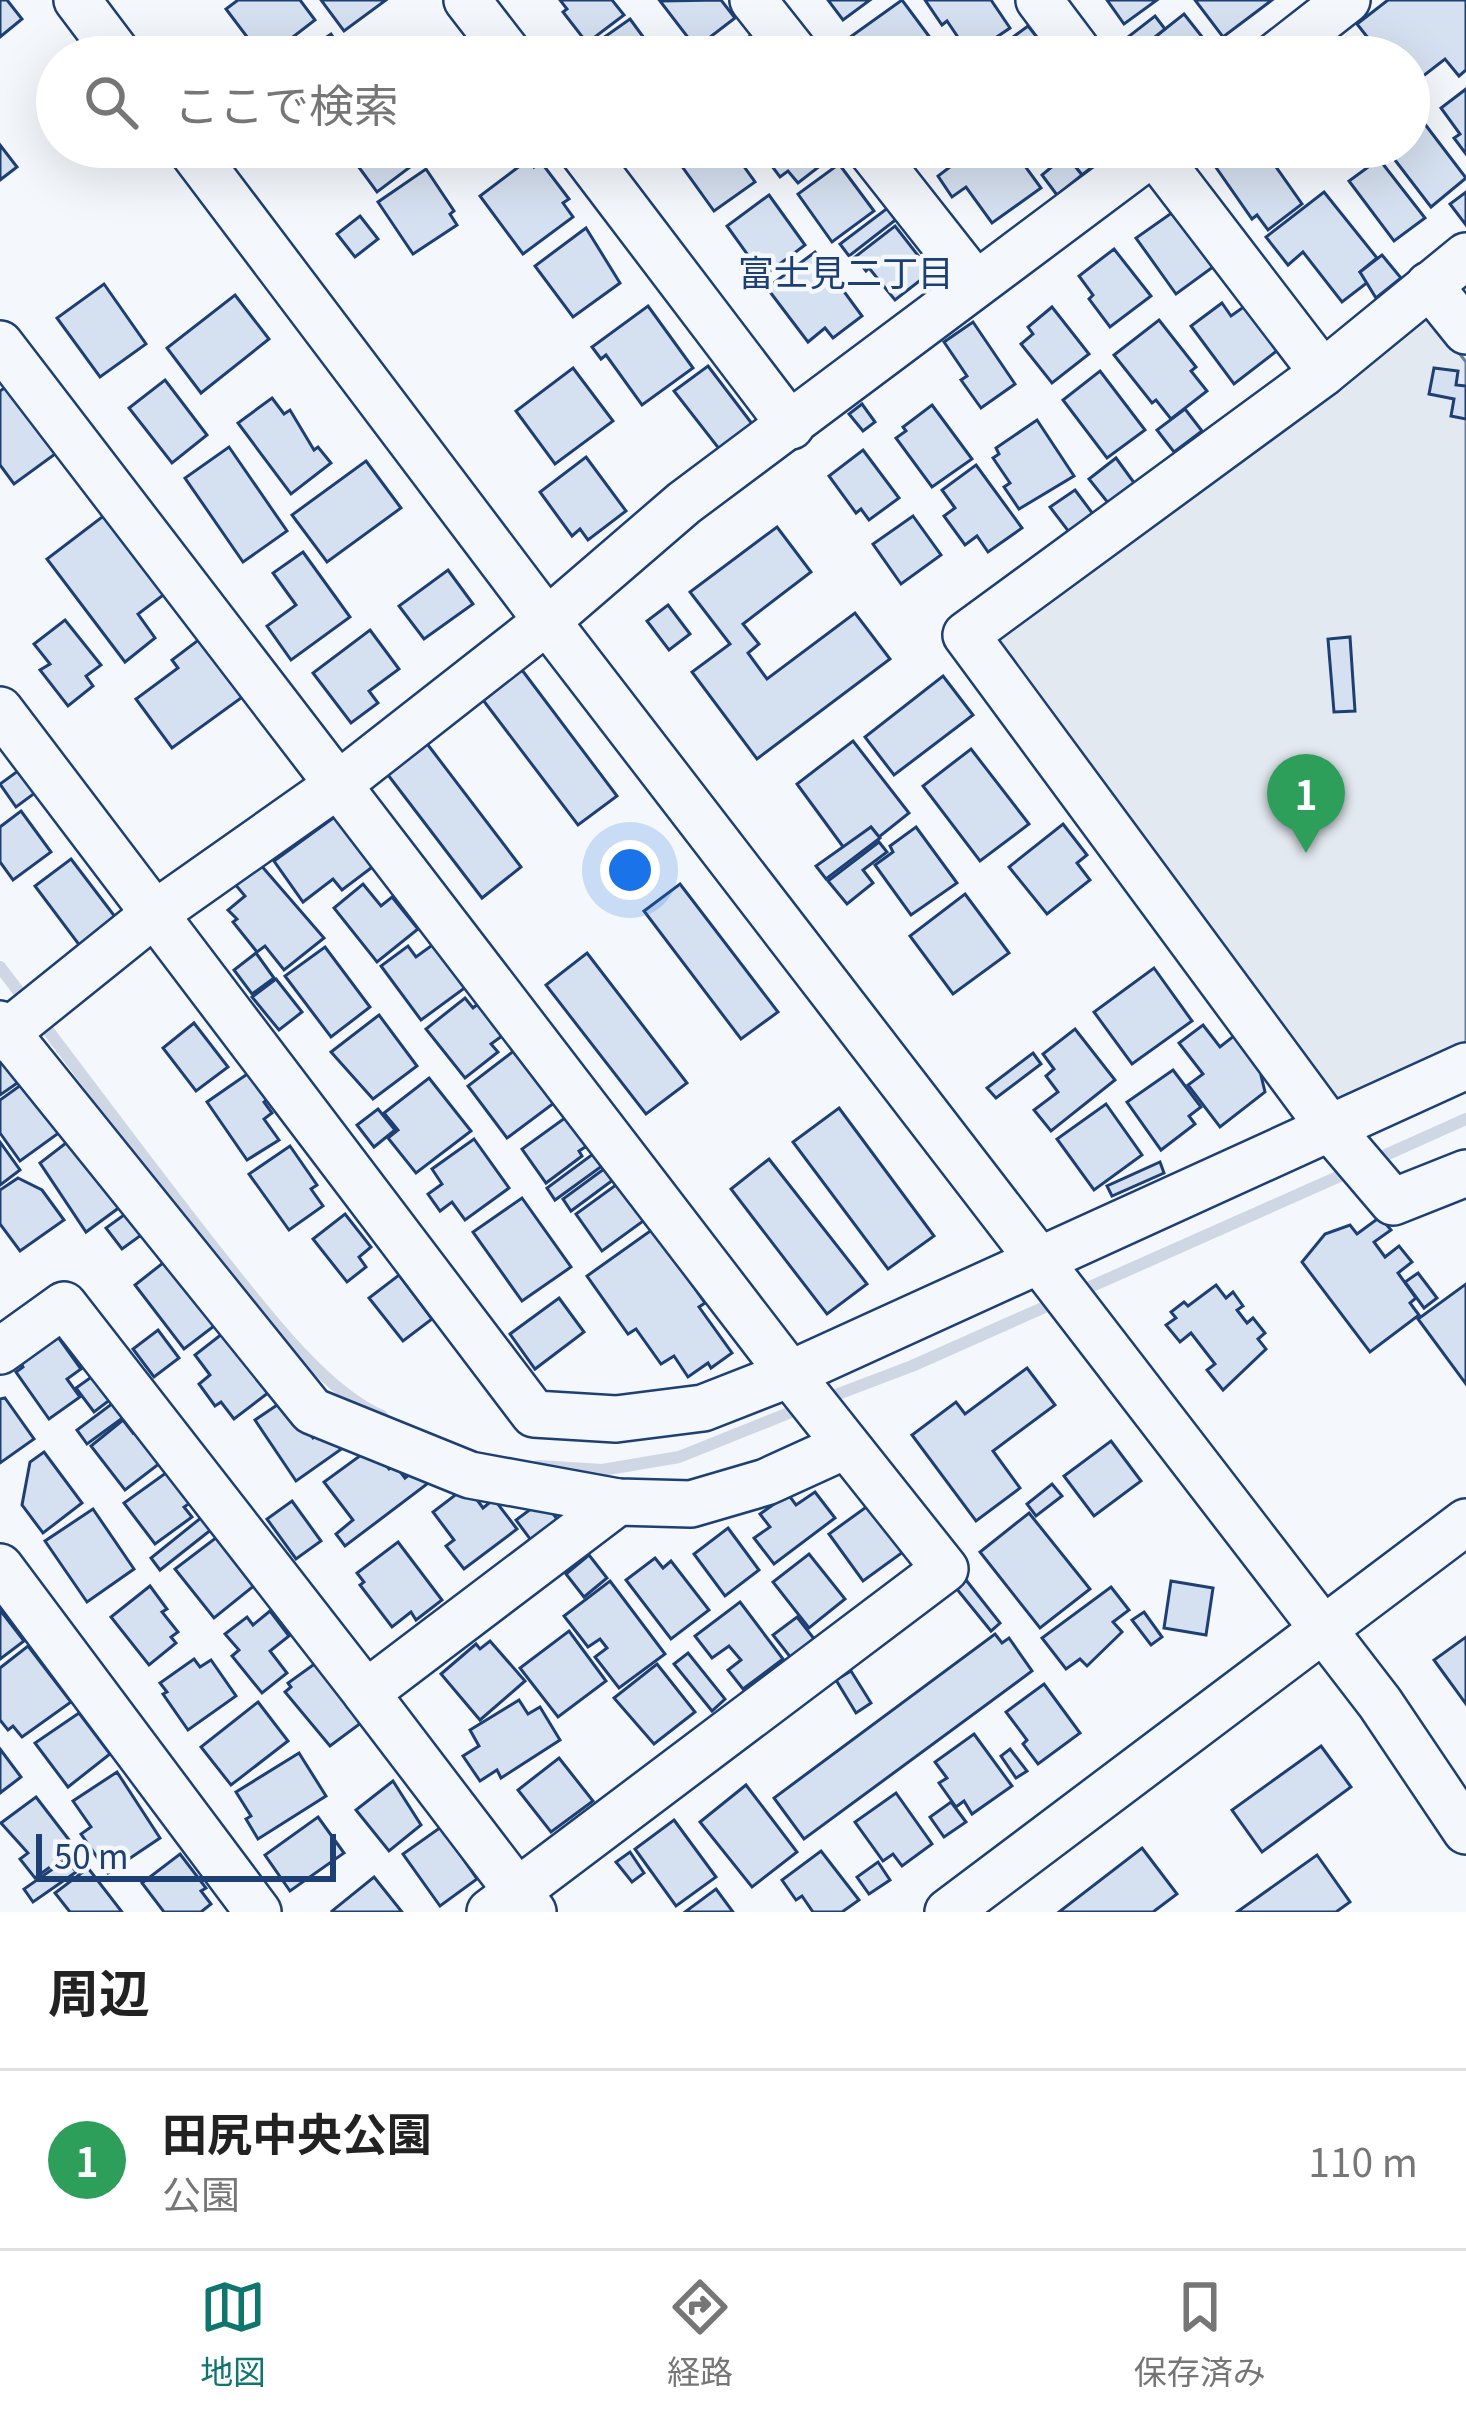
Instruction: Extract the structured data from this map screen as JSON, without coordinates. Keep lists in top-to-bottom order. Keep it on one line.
{"districts":["富士見二丁目"],"scale_bar":"50 m","page":{"search":"ここで検索","pins":"1","scale":"50 m","heading":"周辺","list":[{"mark":"1","name":"田尻中央公園","note":"公園","value":"110 m"}],"nav":["地図","経路","保存済み"]}}
